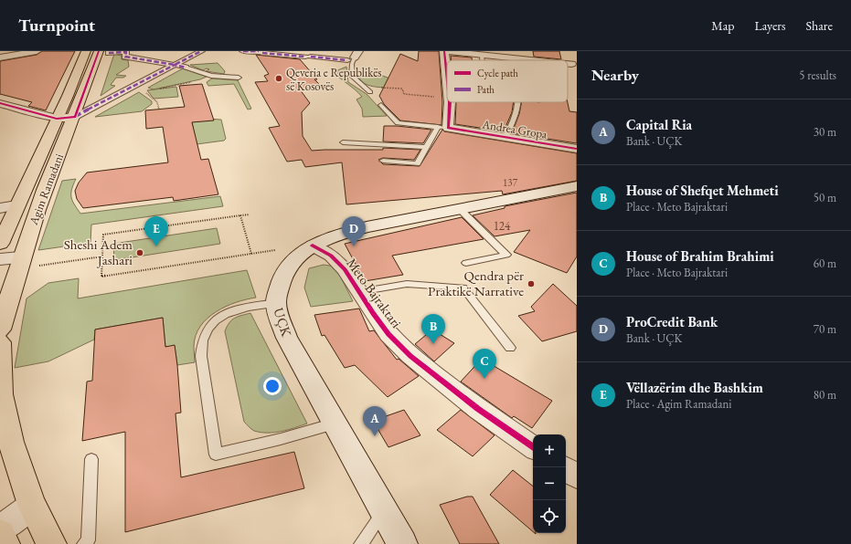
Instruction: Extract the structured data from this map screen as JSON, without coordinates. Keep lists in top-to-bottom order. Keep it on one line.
{"streets":{"main road":["Agim Ramadani","UÇK"],"street":["Andrea Gropa","Meto Bajraktari"]},"crossings":[["Meto Bajraktari","UÇK"]],"places":["Qeveria e Republikës së Kosovës","Sheshi Adem Jashari","Qendra për Praktikë Narrative"],"house_numbers":["137","124"],"legend":["Cycle path","Path"],"page":{"header":"Turnpoint","nav":["Map","Layers","Share"],"heading":["Nearby","5 results"],"list":[{"mark":"A","name":"Capital Ria","note":"Bank · UÇK","value":"30 m"},{"mark":"B","name":"House of Shefqet Mehmeti","note":"Place · Meto Bajraktari","value":"50 m"},{"mark":"C","name":"House of Brahim Brahimi","note":"Place · Meto Bajraktari","value":"60 m"},{"mark":"D","name":"ProCredit Bank","note":"Bank · UÇK","value":"70 m"},{"mark":"E","name":"Vëllazërim dhe Bashkim","note":"Place · Agim Ramadani","value":"80 m"}],"pins":["D","E","B","C","A"],"map_buttons":["+","−"]}}
